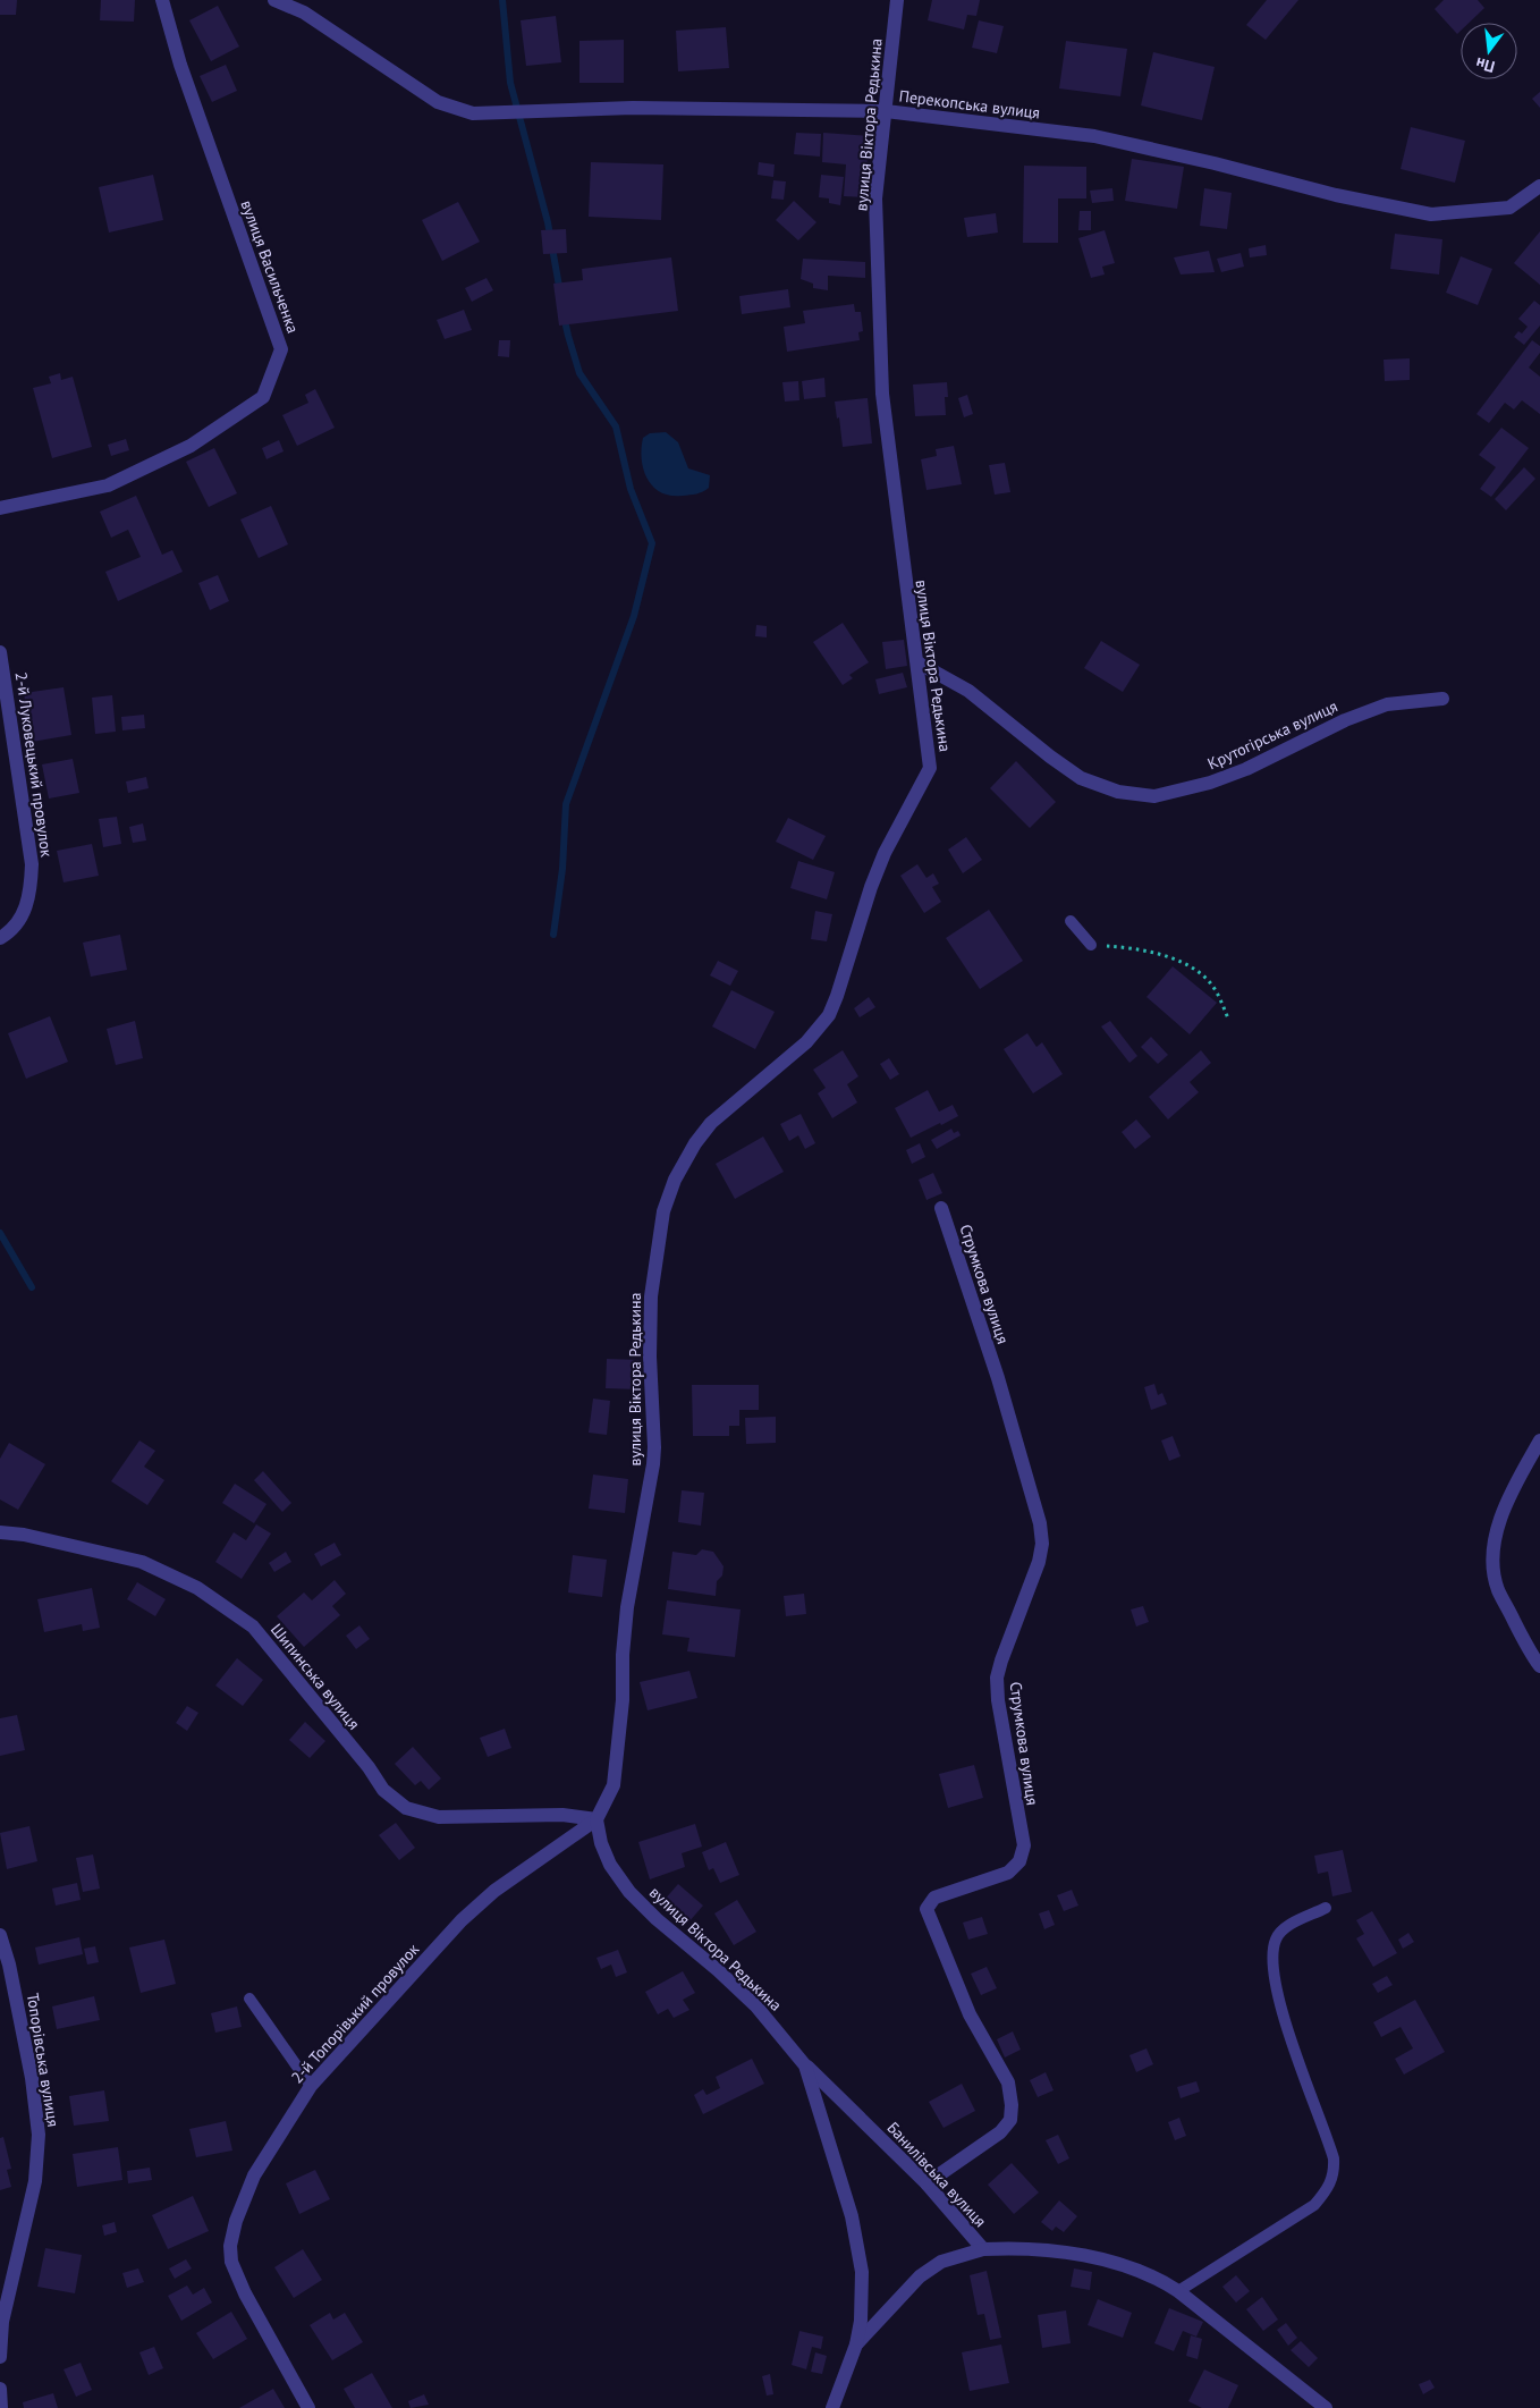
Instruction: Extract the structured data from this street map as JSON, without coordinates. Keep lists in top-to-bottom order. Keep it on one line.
{"streets":{"street":["Перекопська вулиця","вулиця Віктора Редькина","вулиця Васильченка","Крутогірська вулиця","2-й Луковецький провулок","Струмкова вулиця","Шипинська вулиця","2-й Топорівький провулок","Топорівська вулиця","Банилівська вулиця"]},"crossings":[["Перекопська вулиця","вулиця Віктора Редькина"],["вулиця Віктора Редькина","Крутогірська вулиця"],["вулиця Віктора Редькина","Шипинська вулиця"],["вулиця Віктора Редькина","2-й Топорівький провулок"],["вулиця Віктора Редькина","Банилівська вулиця"],["Струмкова вулиця","Банилівська вулиця"],["Шипинська вулиця","2-й Топорівький провулок"]],"north":"bottom"}
